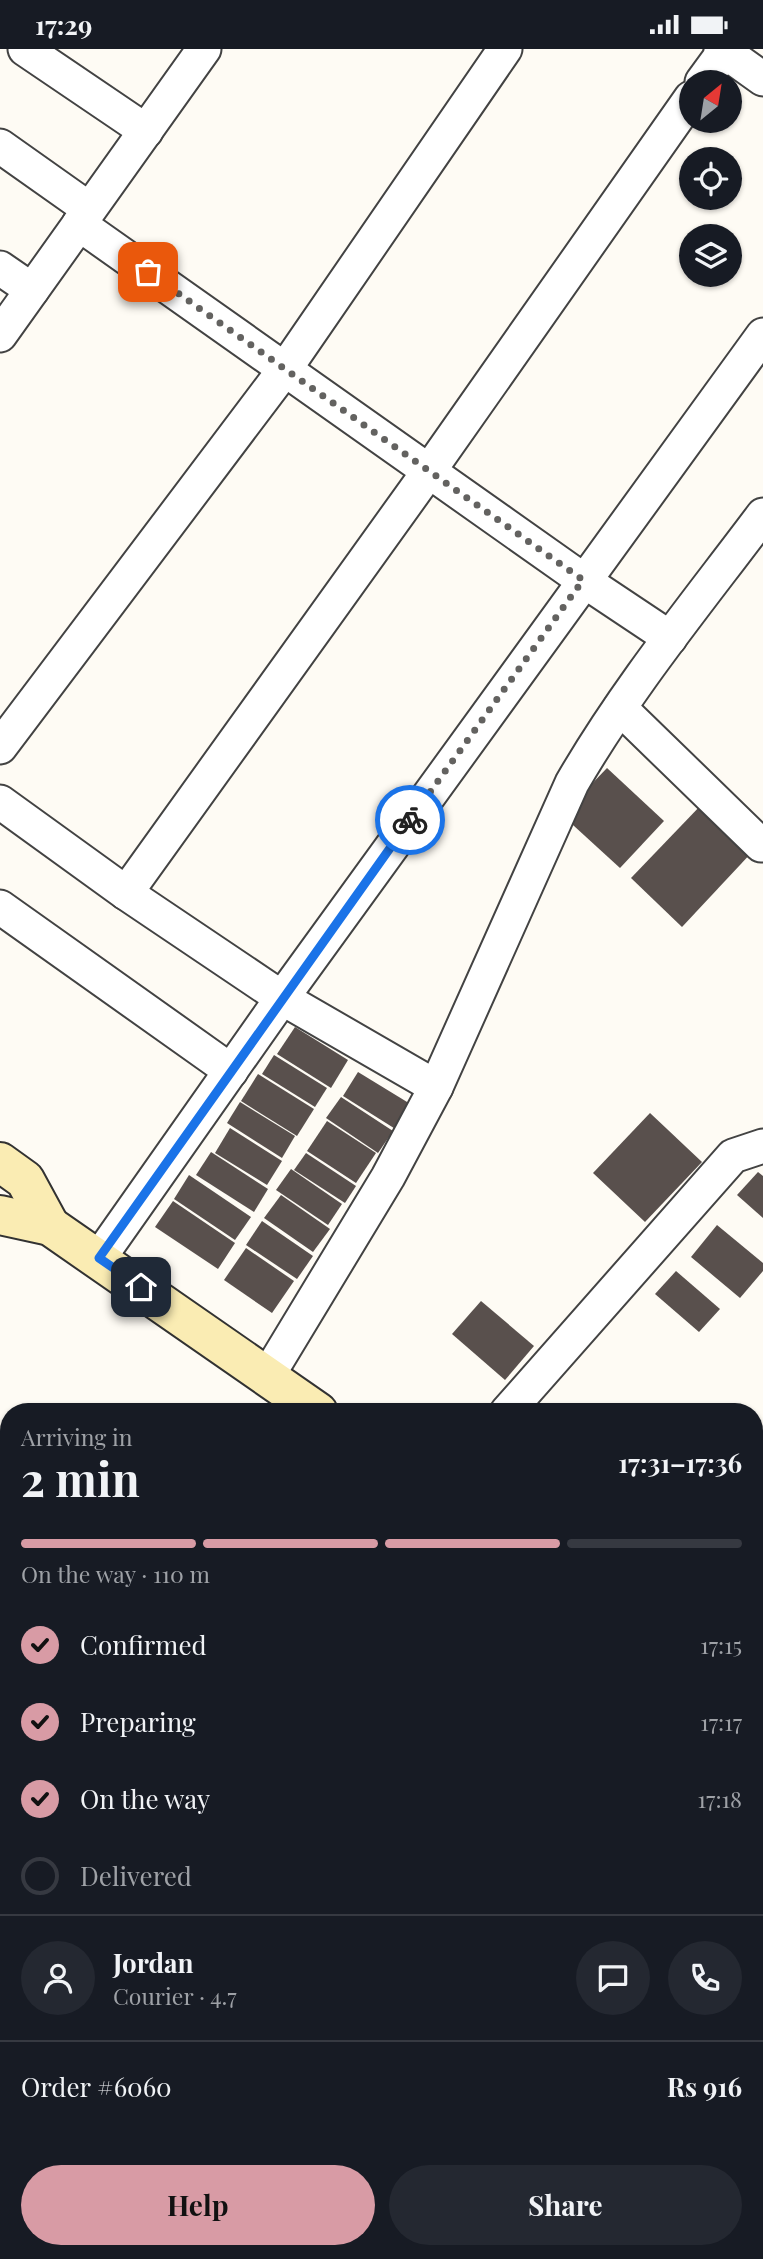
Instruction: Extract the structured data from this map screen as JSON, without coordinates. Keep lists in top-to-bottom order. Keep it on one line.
{"north":"top right","page":{"status":"17:29","heading":["2 min","Arriving in","17:31–17:36"],"panel":["Jordan","Courier · 4.7","Order #6060","Rs 916"],"bar":"On the way · 110 m","list":[["Confirmed","17:15"],["Preparing","17:17"],["On the way","17:18"],"Delivered"],"buttons":["Help","Share"]}}
